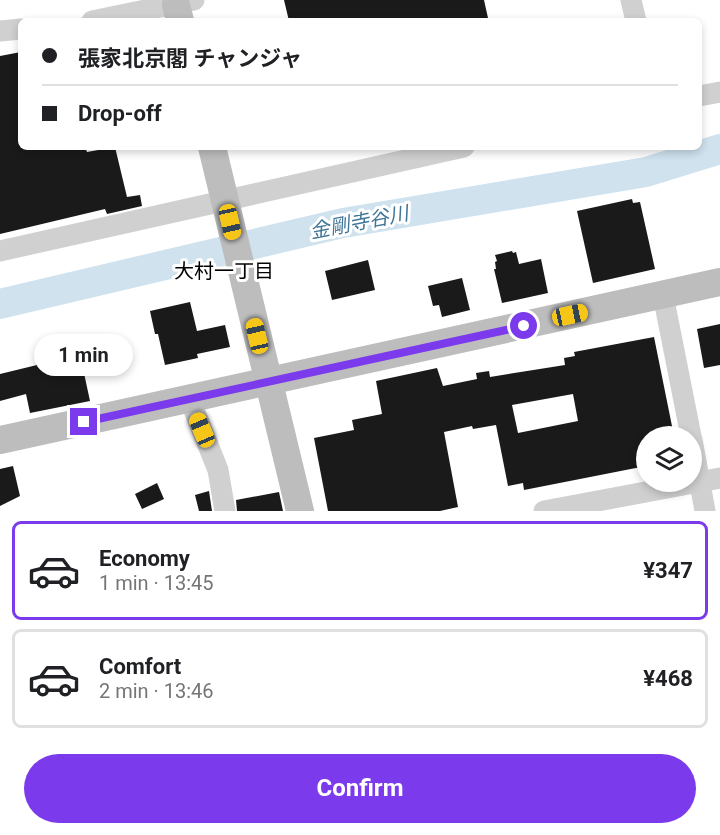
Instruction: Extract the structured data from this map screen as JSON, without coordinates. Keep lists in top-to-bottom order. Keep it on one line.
{"districts":["大村一丁目"],"water":["金剛寺谷川"],"page":{"banner":["張家北京閣 チャンジャ","Drop-off"],"bubble":"1 min","list":[{"name":"Economy","note":"1 min · 13:45","value":"¥347"},{"name":"Comfort","note":"2 min · 13:46","value":"¥468"}],"buttons":"Confirm"}}
